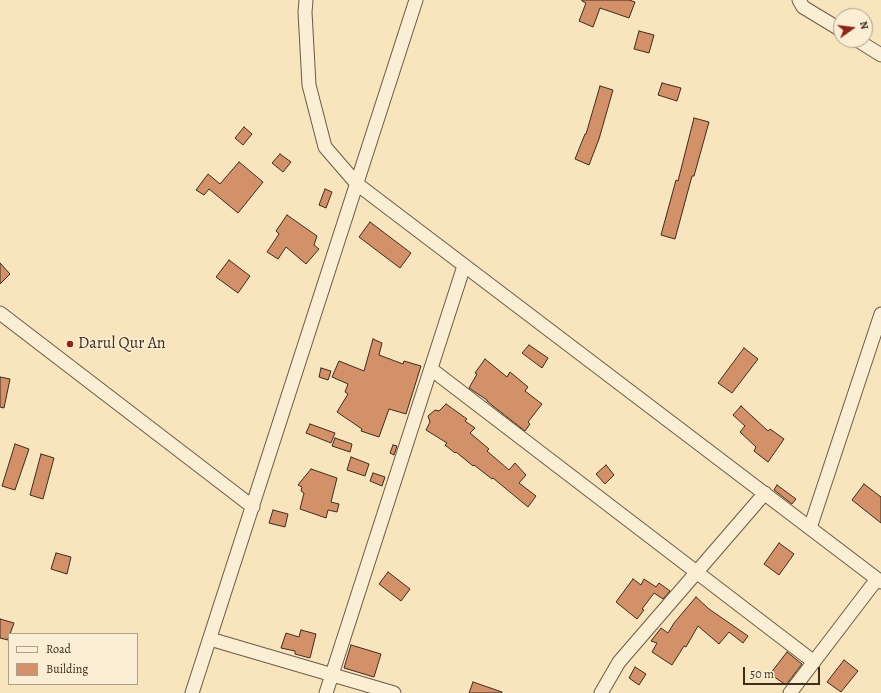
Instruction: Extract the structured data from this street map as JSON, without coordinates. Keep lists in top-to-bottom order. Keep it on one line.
{"places":["Darul Qur An"],"legend":["Road","Building"],"scale_bar":"50 m","north":"right"}
